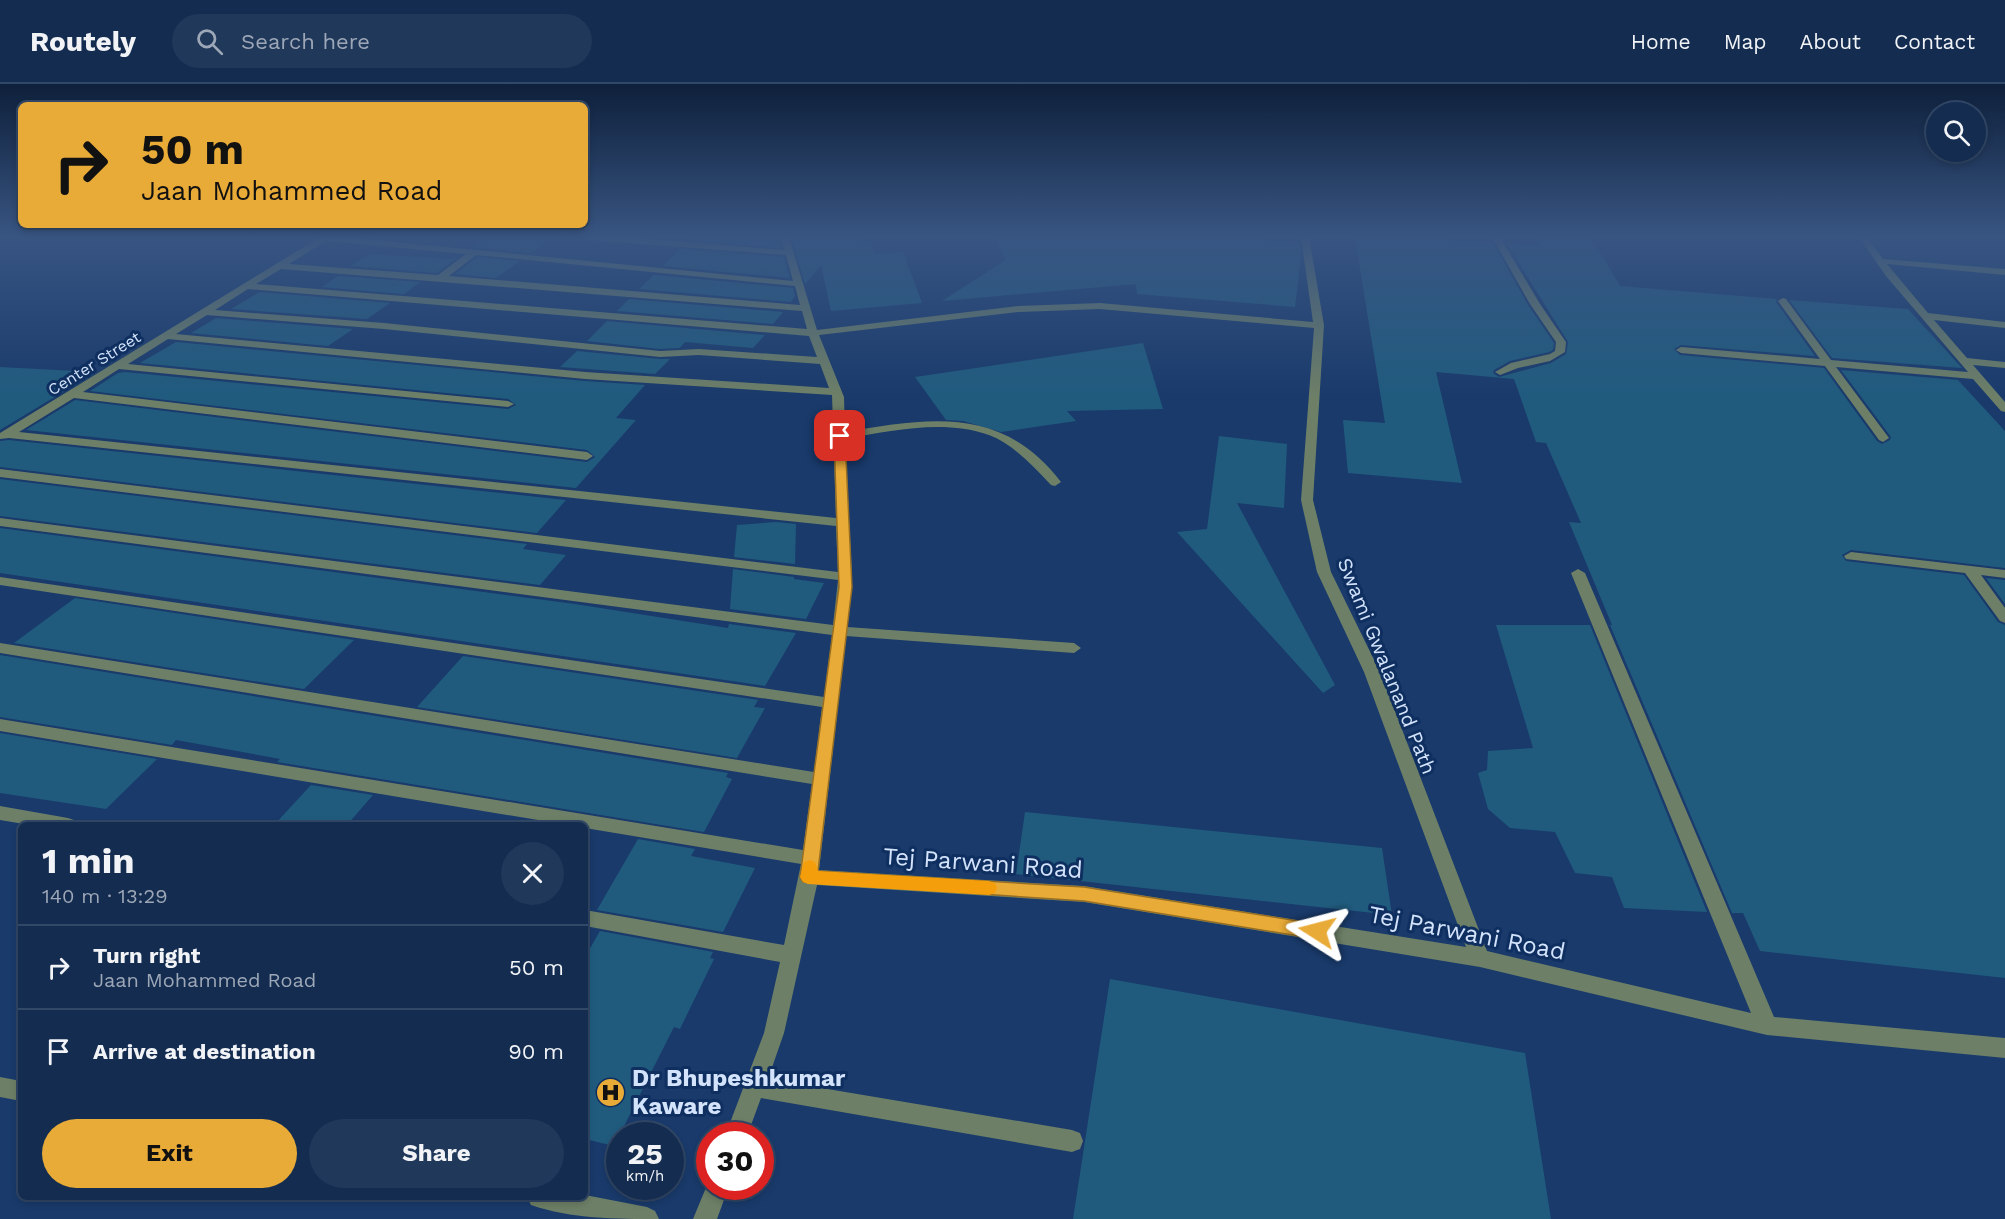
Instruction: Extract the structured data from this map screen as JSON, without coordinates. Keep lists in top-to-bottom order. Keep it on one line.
{"streets":{"street":["Center Street","Swami Gwalanand Path","Tej Parwani Road"]},"crossings":[["Swami Gwalanand Path","Tej Parwani Road"]],"places":{"hospital":["Dr Bhupeshkumar Kaware"]},"page":{"header":"Routely","search":"Search here","nav":["Home","Map","About","Contact"],"turn":["50 m","Jaan Mohammed Road"],"heading":["1 min","140 m · 13:29"],"list":[{"name":"Turn right","note":"Jaan Mohammed Road","value":"50 m"},{"name":"Arrive at destination","value":"90 m"}],"buttons":["Exit","Share"],"speed":"25 km/h","limit":"30"}}
